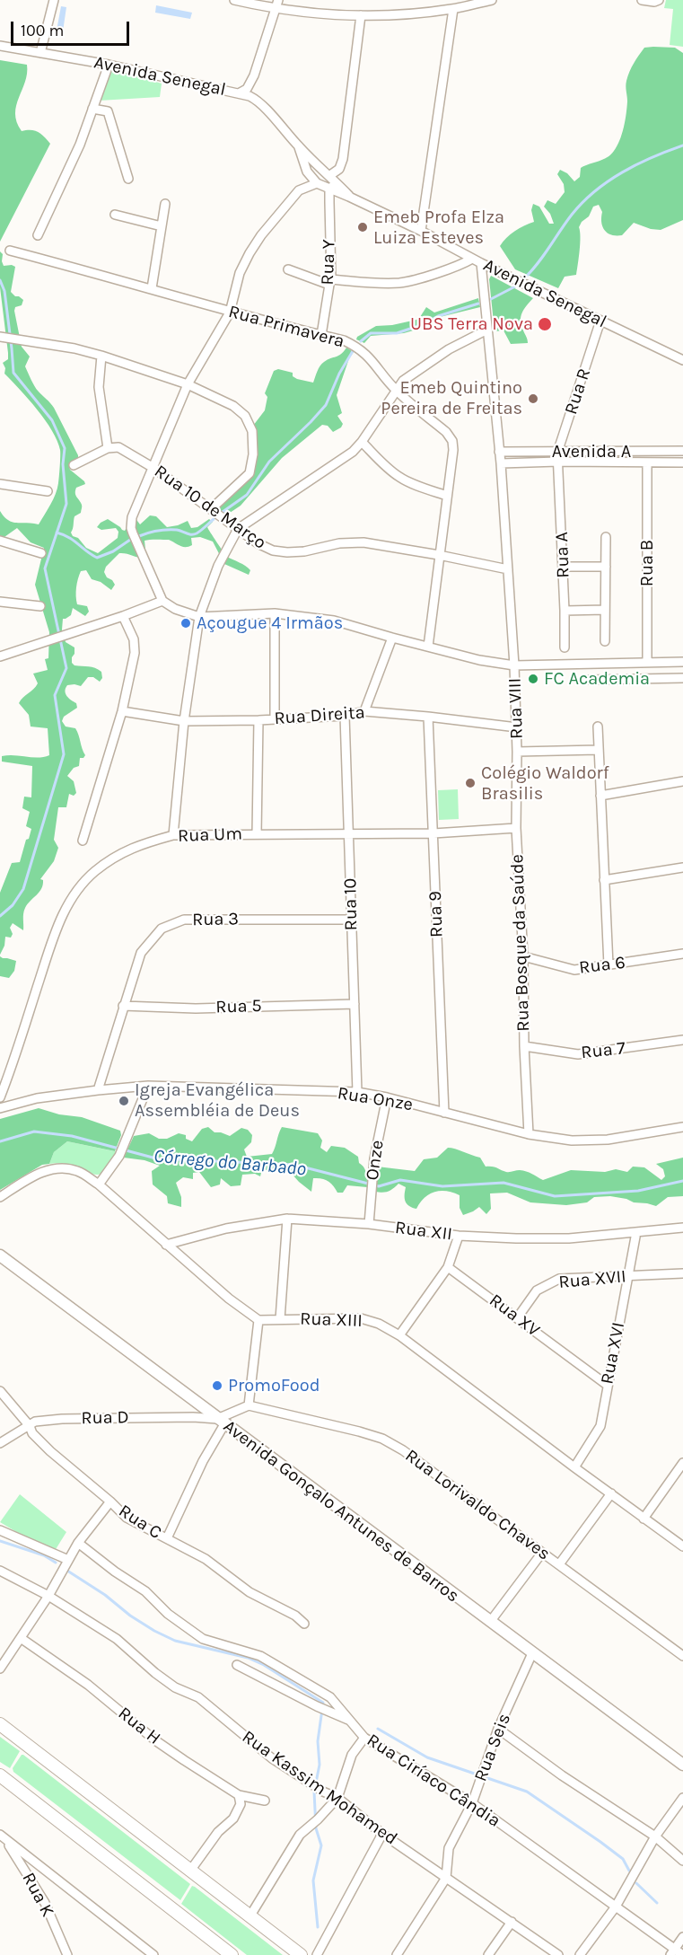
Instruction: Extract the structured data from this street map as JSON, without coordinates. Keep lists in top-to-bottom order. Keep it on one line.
{"streets":{"main road":["Avenida Gonçalo Antunes de Barros"],"street":["Avenida Senegal","Rua Y","Rua Primavera","Rua R","Avenida A","Rua 10 de Março","Rua A","Rua B","Rua VIII","Rua Direita","Rua Um","Rua 10","Rua 9","Rua 3","Rua Bosque da Saúde","Rua 6","Rua 5","Rua 7","Rua Onze","Onze","Rua XII","Rua XVII","Rua XV","Rua XIII","Rua XVI","Rua D","Rua Lorivaldo Chaves","Rua C","Rua H","Rua Seis","Rua Ciríaco Cândia","Rua Kassim Mohamed","Rua K"]},"crossings":[["Avenida Senegal","Rua Y"],["Avenida Senegal","Rua R"],["Avenida Senegal","Rua VIII"],["Rua Y","Rua Primavera"],["Rua Primavera","Rua 10 de Março"],["Rua R","Avenida A"],["Rua R","Rua A"],["Avenida A","Rua A"],["Avenida A","Rua B"],["Avenida A","Rua VIII"],["Rua 10 de Março","Rua VIII"],["Rua VIII","Rua Direita"],["Rua VIII","Rua Bosque da Saúde"],["Rua Direita","Rua 10"],["Rua Direita","Rua 9"],["Rua Um","Rua 10"],["Rua Um","Rua 9"],["Rua Um","Rua Bosque da Saúde"],["Rua 10","Rua 3"],["Rua 10","Rua 5"],["Rua 10","Rua Onze"],["Rua 9","Rua Onze"],["Rua 3","Rua 5"],["Rua 3","Rua Onze"],["Rua Bosque da Saúde","Rua 6"],["Rua Bosque da Saúde","Rua 7"],["Rua Bosque da Saúde","Rua Onze"],["Rua Onze","Onze"],["Onze","Rua XII"],["Rua XII","Rua XVI"],["Rua XVII","Rua XV"],["Rua XVII","Rua XVI"],["Rua XV","Rua XVI"],["Rua XIII","Rua XVI"],["Rua D","Avenida Gonçalo Antunes de Barros"],["Rua D","Rua C"],["Avenida Gonçalo Antunes de Barros","Rua Seis"],["Rua Seis","Rua Ciríaco Cândia"],["Rua Seis","Rua Kassim Mohamed"]],"water":["Córrego do Barbado"],"places":["Emeb Profª Elza Luiza Esteves","UBS Terra Nova","Emeb Quintino Pereira de Freitas","Açougue 4 Irmãos","FC Academia","Colégio Waldorf Brasilis","Igreja Evangélica Assembléia de Deus","PromoFood"],"scale_bar":"100 m"}
